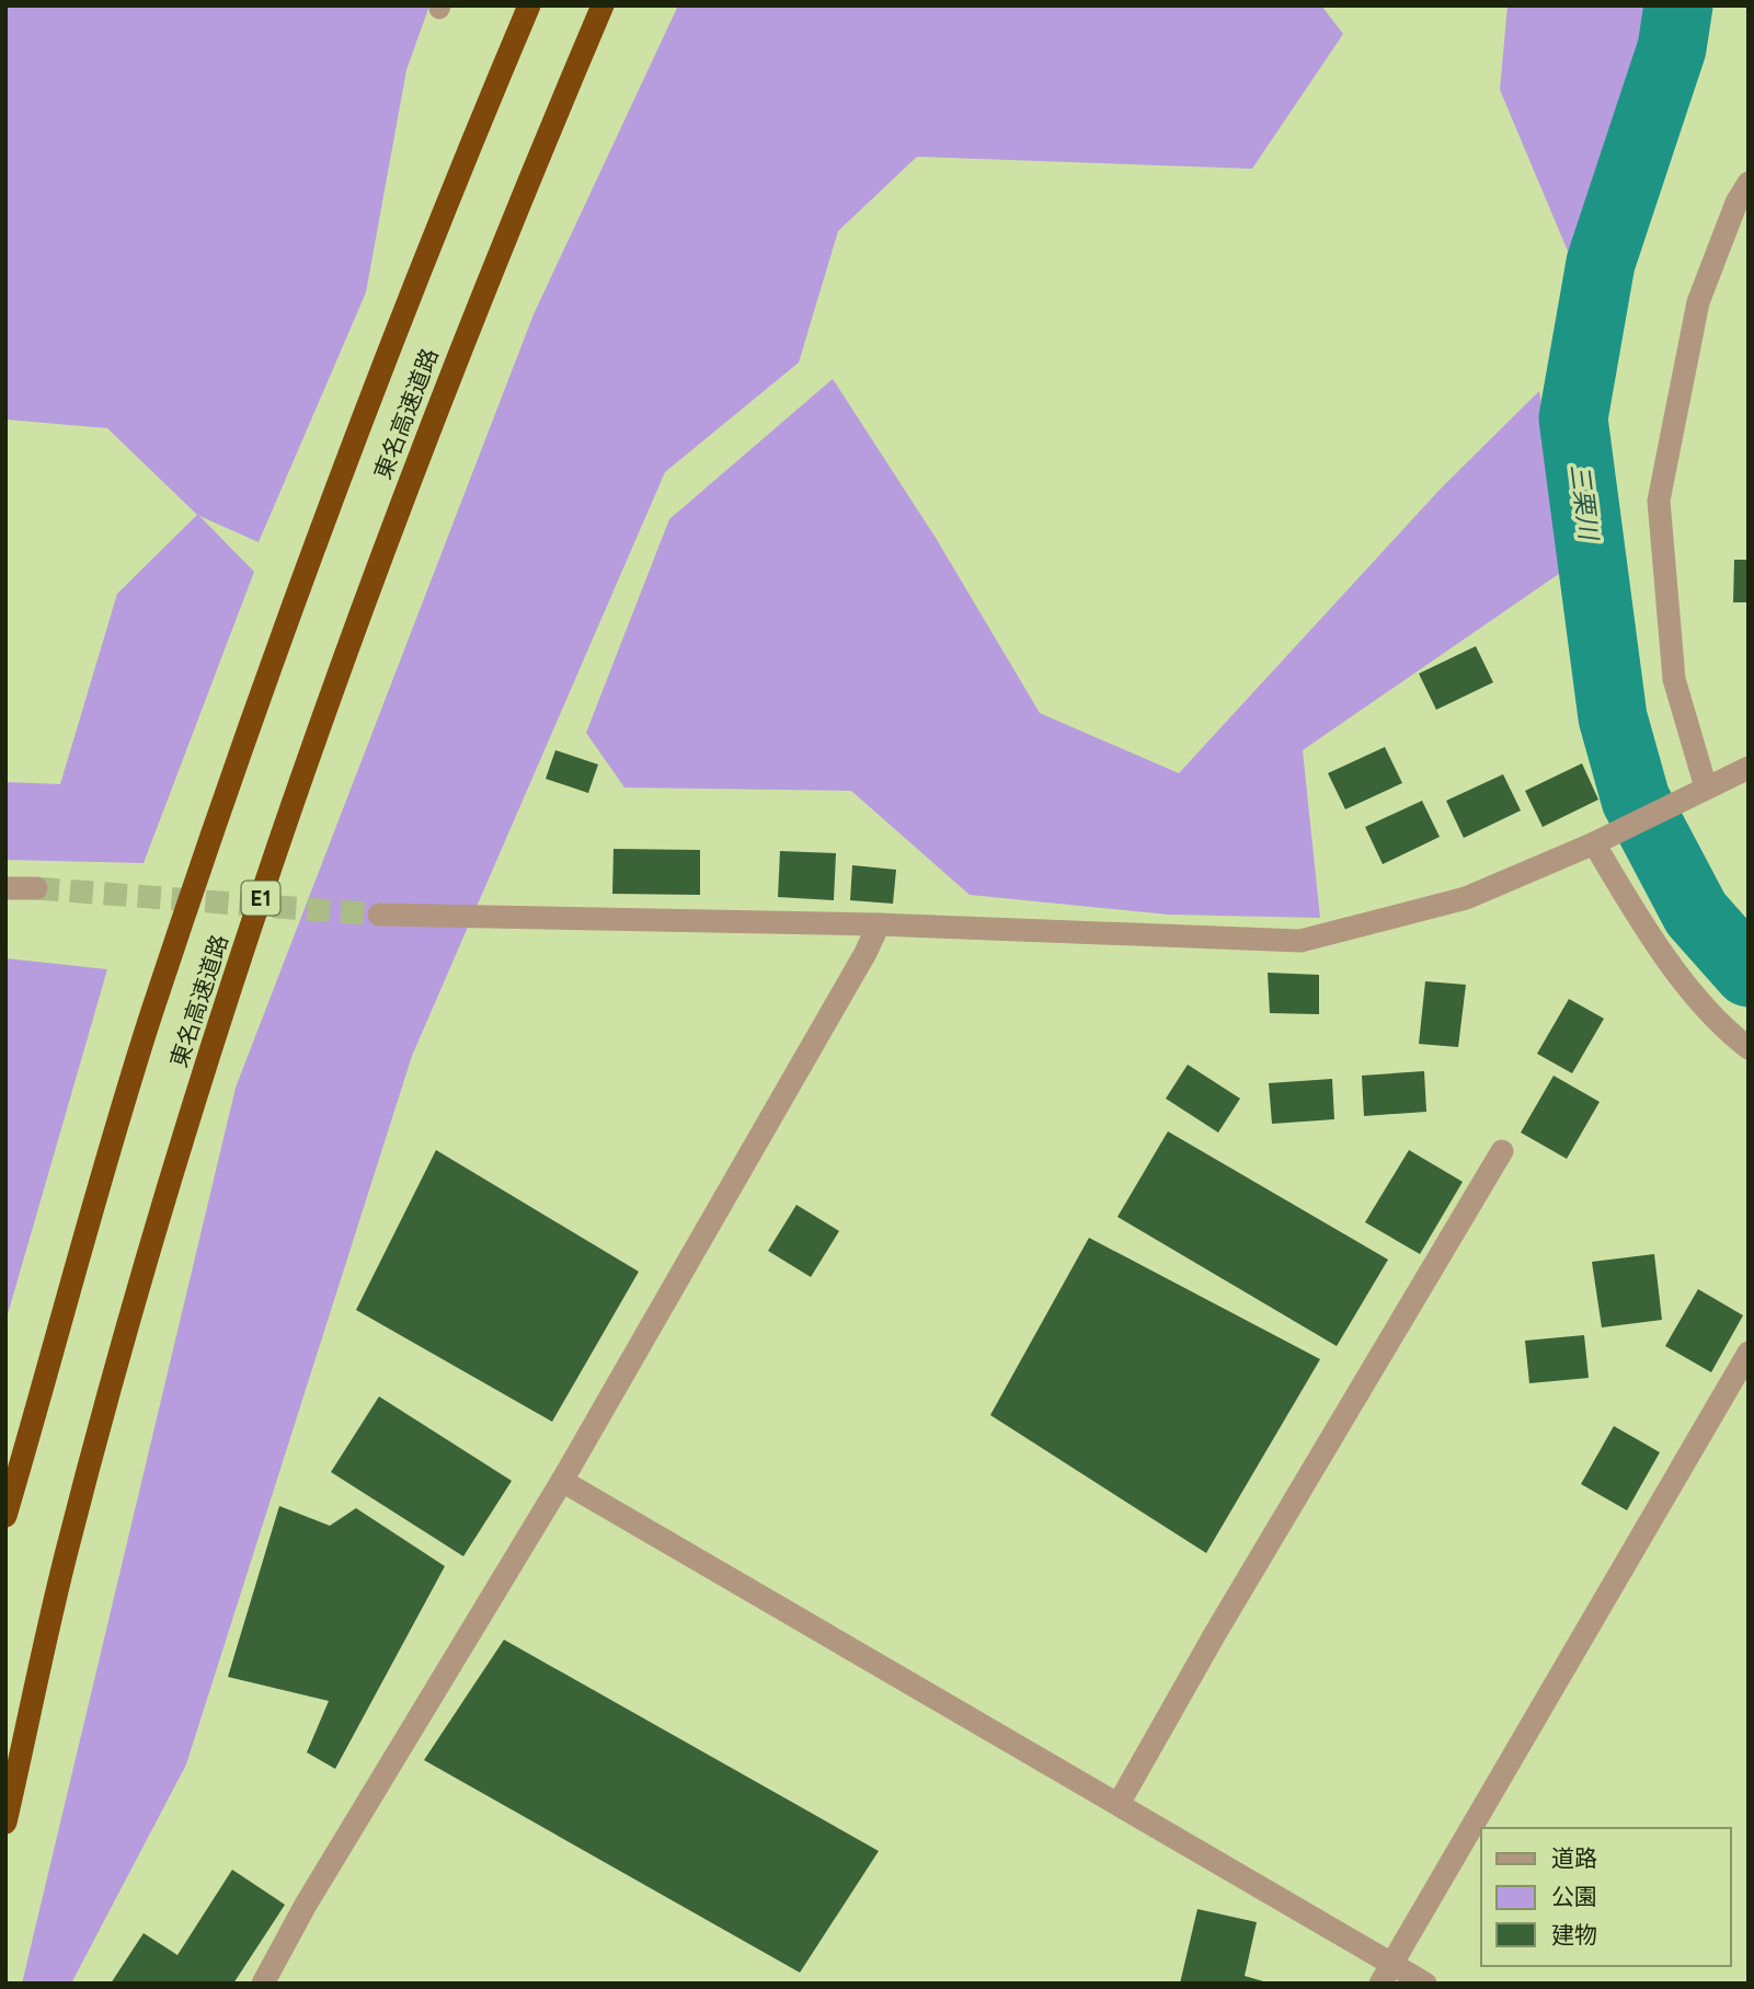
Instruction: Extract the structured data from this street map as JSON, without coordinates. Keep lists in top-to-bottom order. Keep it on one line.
{"streets":{"highway":["東名高速道路","E1"]},"water":["三栗川"],"legend":["道路","公園","建物"]}
